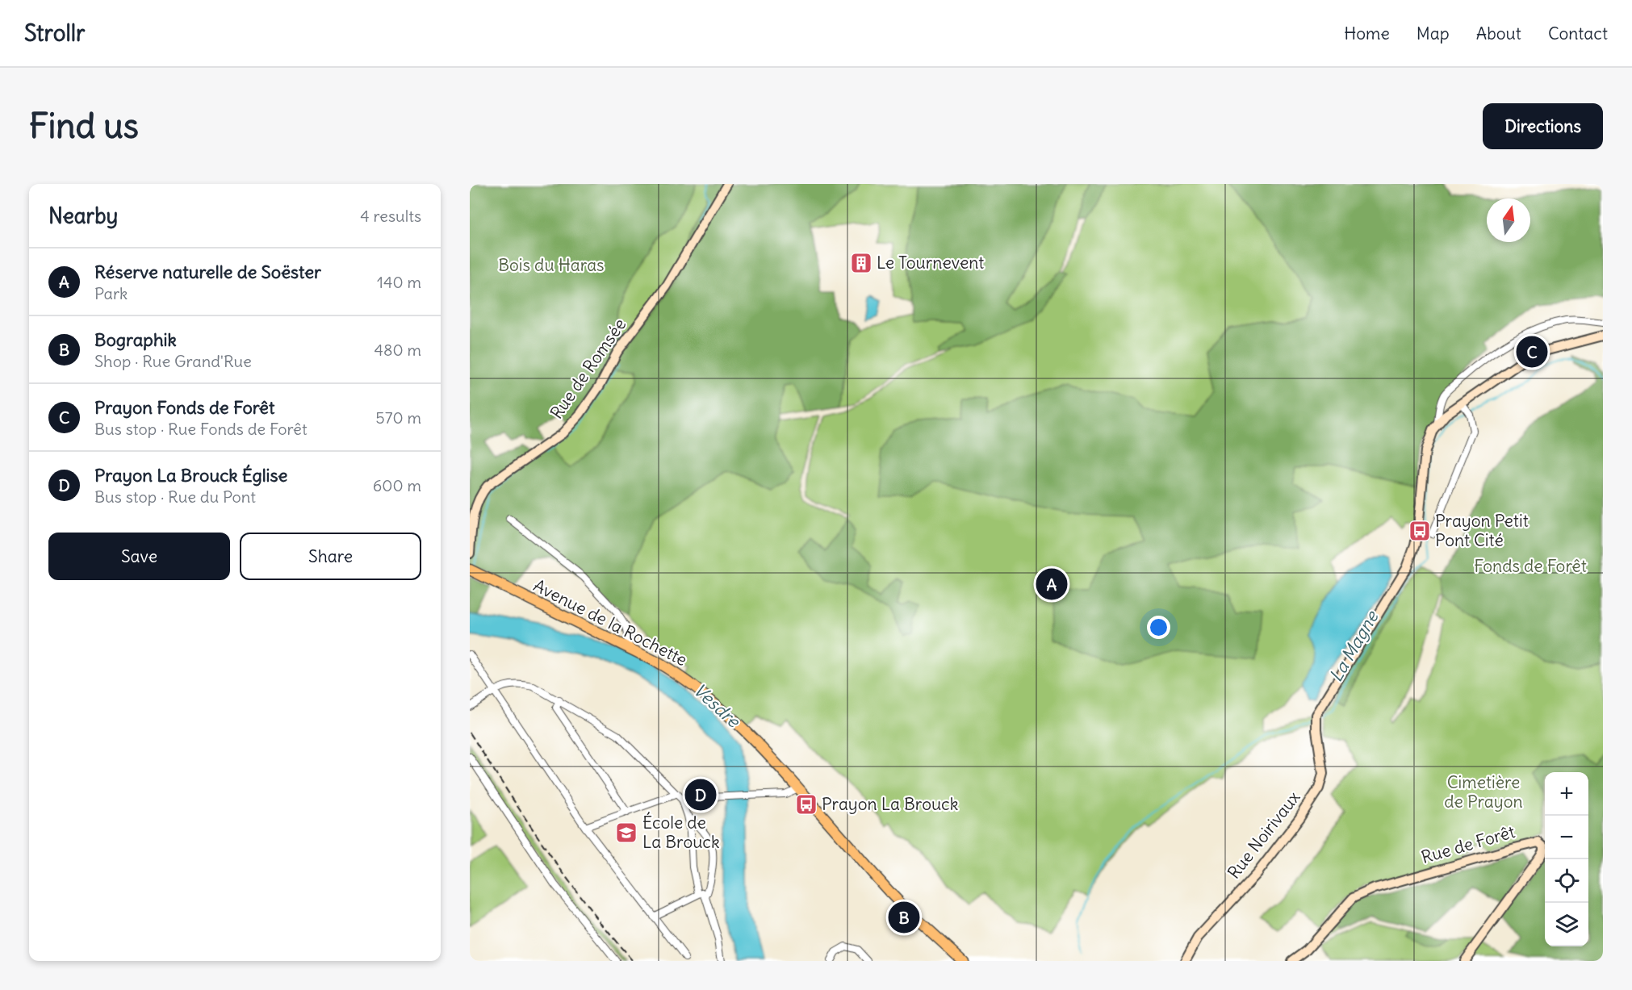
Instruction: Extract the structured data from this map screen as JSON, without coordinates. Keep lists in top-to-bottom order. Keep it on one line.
{"streets":{"main road":["Avenue de la Rochette"],"street":["Rue de Romsée","Rue Noirivaux","Rue de Forêt"]},"water":["La Magne","Vesdre"],"parks":["Bois du Haras","Fonds de Forêt","Cimetière de Prayon"],"places":{"building":["Le Tournevent"],"bus stop":["Prayon Petit Pont Cité","Prayon La Brouck"],"school or university":["École de La Brouck"]},"north":"top","page":{"header":"Strollr","nav":["Home","Map","About","Contact"],"buttons":["Directions",["Save","Share"]],"title":"Find us","heading":["Nearby","4 results"],"list":[{"mark":"A","name":"Réserve naturelle de Soëster","note":"Park","value":"140 m"},{"mark":"B","name":"Bographik","note":"Shop · Rue Grand'Rue","value":"480 m"},{"mark":"C","name":"Prayon Fonds de Forêt","note":"Bus stop · Rue Fonds de Forêt","value":"570 m"},{"mark":"D","name":"Prayon La Brouck Église","note":"Bus stop · Rue du Pont","value":"600 m"}],"pins":["C","A","D","B"],"map_buttons":["+","−"]}}
